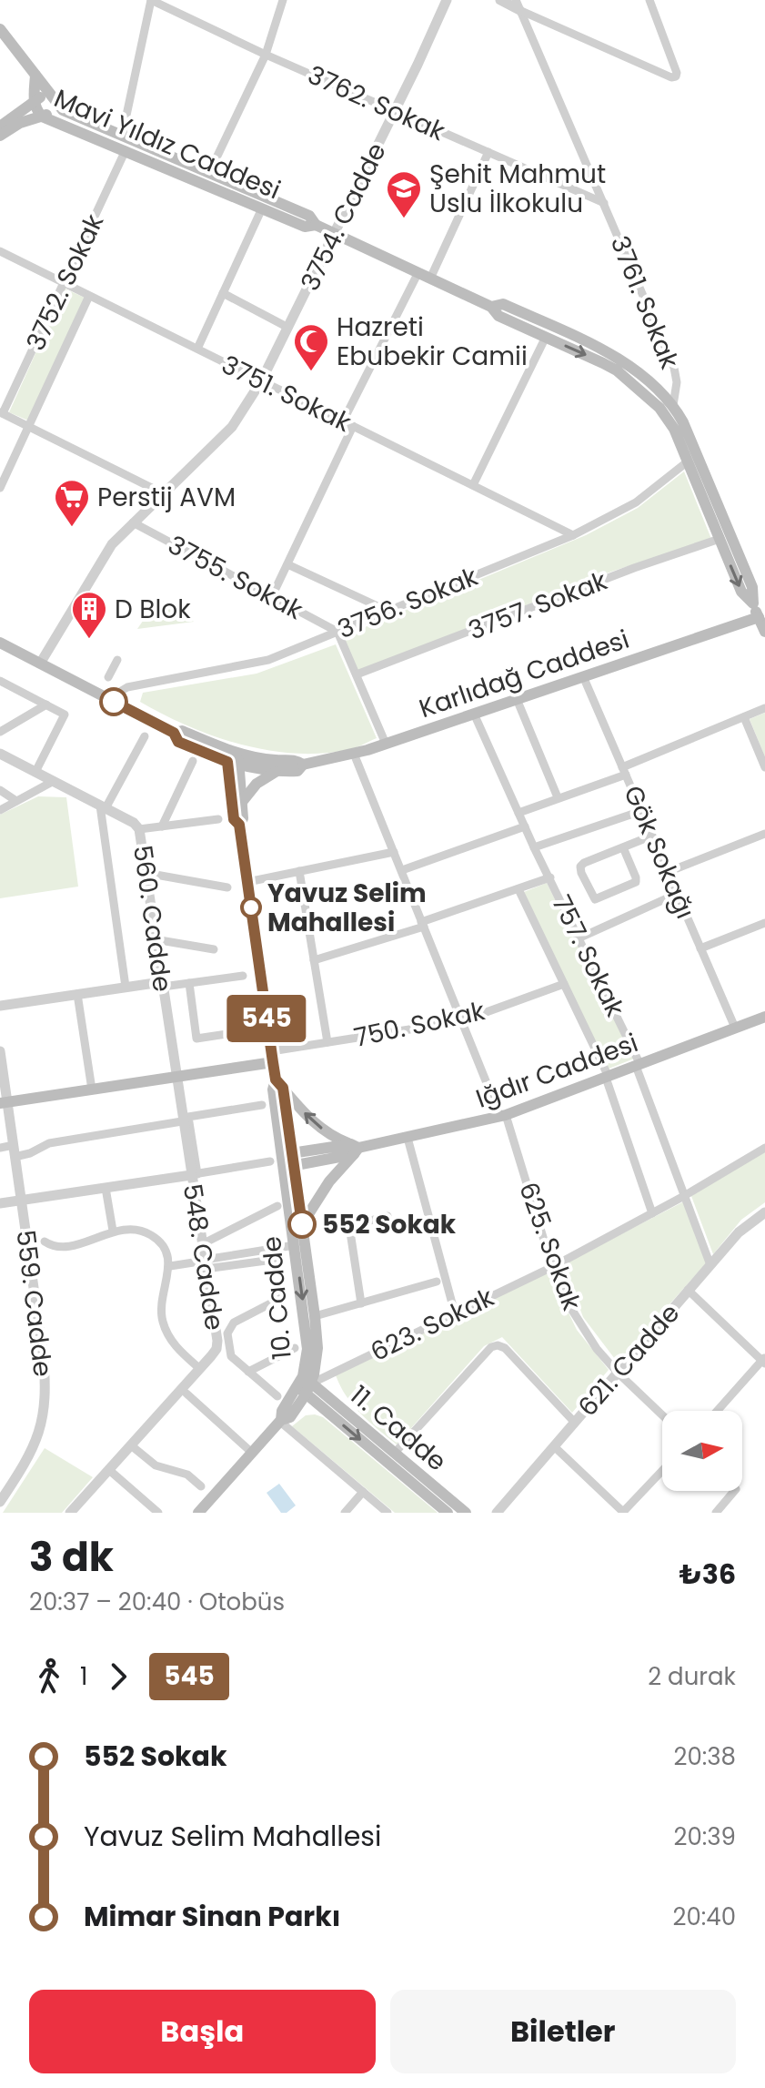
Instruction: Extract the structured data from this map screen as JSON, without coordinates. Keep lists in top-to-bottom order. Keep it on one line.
{"streets":{"main road":["Mavi Yıldız Caddesi","Karlıdağ Caddesi","Iğdır Caddesi","10. Cadde","11. Cadde"],"street":["3762. Sokak","3754. Cadde","3752. Sokak","3761. Sokak","3751. Sokak","3755. Sokak","3756. Sokak","3757. Sokak","Gök Sokağı","560. Cadde","757. Sokak","750. Sokak","625. Sokak","548. Cadde","559. Cadde","623. Sokak","621. Cadde"]},"crossings":[["3762. Sokak","3754. Cadde"],["3762. Sokak","3761. Sokak"],["Mavi Yıldız Caddesi","3754. Cadde"],["Mavi Yıldız Caddesi","3752. Sokak"],["Mavi Yıldız Caddesi","3761. Sokak"],["Mavi Yıldız Caddesi","3756. Sokak"],["Mavi Yıldız Caddesi","3757. Sokak"],["3754. Cadde","3751. Sokak"],["3754. Cadde","3755. Sokak"],["3754. Cadde","Karlıdağ Caddesi"],["3752. Sokak","3751. Sokak"],["3751. Sokak","3756. Sokak"],["3755. Sokak","3756. Sokak"],["3756. Sokak","Karlıdağ Caddesi"],["Karlıdağ Caddesi","Gök Sokağı"],["Karlıdağ Caddesi","757. Sokak"],["Karlıdağ Caddesi","625. Sokak"],["Karlıdağ Caddesi","10. Cadde"],["Gök Sokağı","Iğdır Caddesi"],["560. Cadde","548. Cadde"],["757. Sokak","Iğdır Caddesi"],["757. Sokak","623. Sokak"],["757. Sokak","621. Cadde"],["750. Sokak","625. Sokak"],["750. Sokak","10. Cadde"],["Iğdır Caddesi","625. Sokak"],["Iğdır Caddesi","10. Cadde"],["625. Sokak","623. Sokak"],["625. Sokak","621. Cadde"],["10. Cadde","623. Sokak"],["10. Cadde","11. Cadde"],["623. Sokak","11. Cadde"]],"places":{"school or university":["Şehit Mahmut Uslu İlkokulu"],"mosque":["Hazreti Ebubekir Camii"],"supermarket":["Perstij AVM"],"building":["D Blok"],"other":["Yavuz Selim Mahallesi","552 Sokak"]},"lines":["bus line 545"],"north":"right","page":{"on_map":"545","heading":["3 dk","20:37 – 20:40 · Otobüs","₺36"],"legs":["1","545","2 durak"],"list":[{"name":"552 Sokak","value":"20:38"},{"name":"Yavuz Selim Mahallesi","value":"20:39"},{"name":"Mimar Sinan Parkı","value":"20:40"}],"buttons":["Başla","Biletler"]}}
